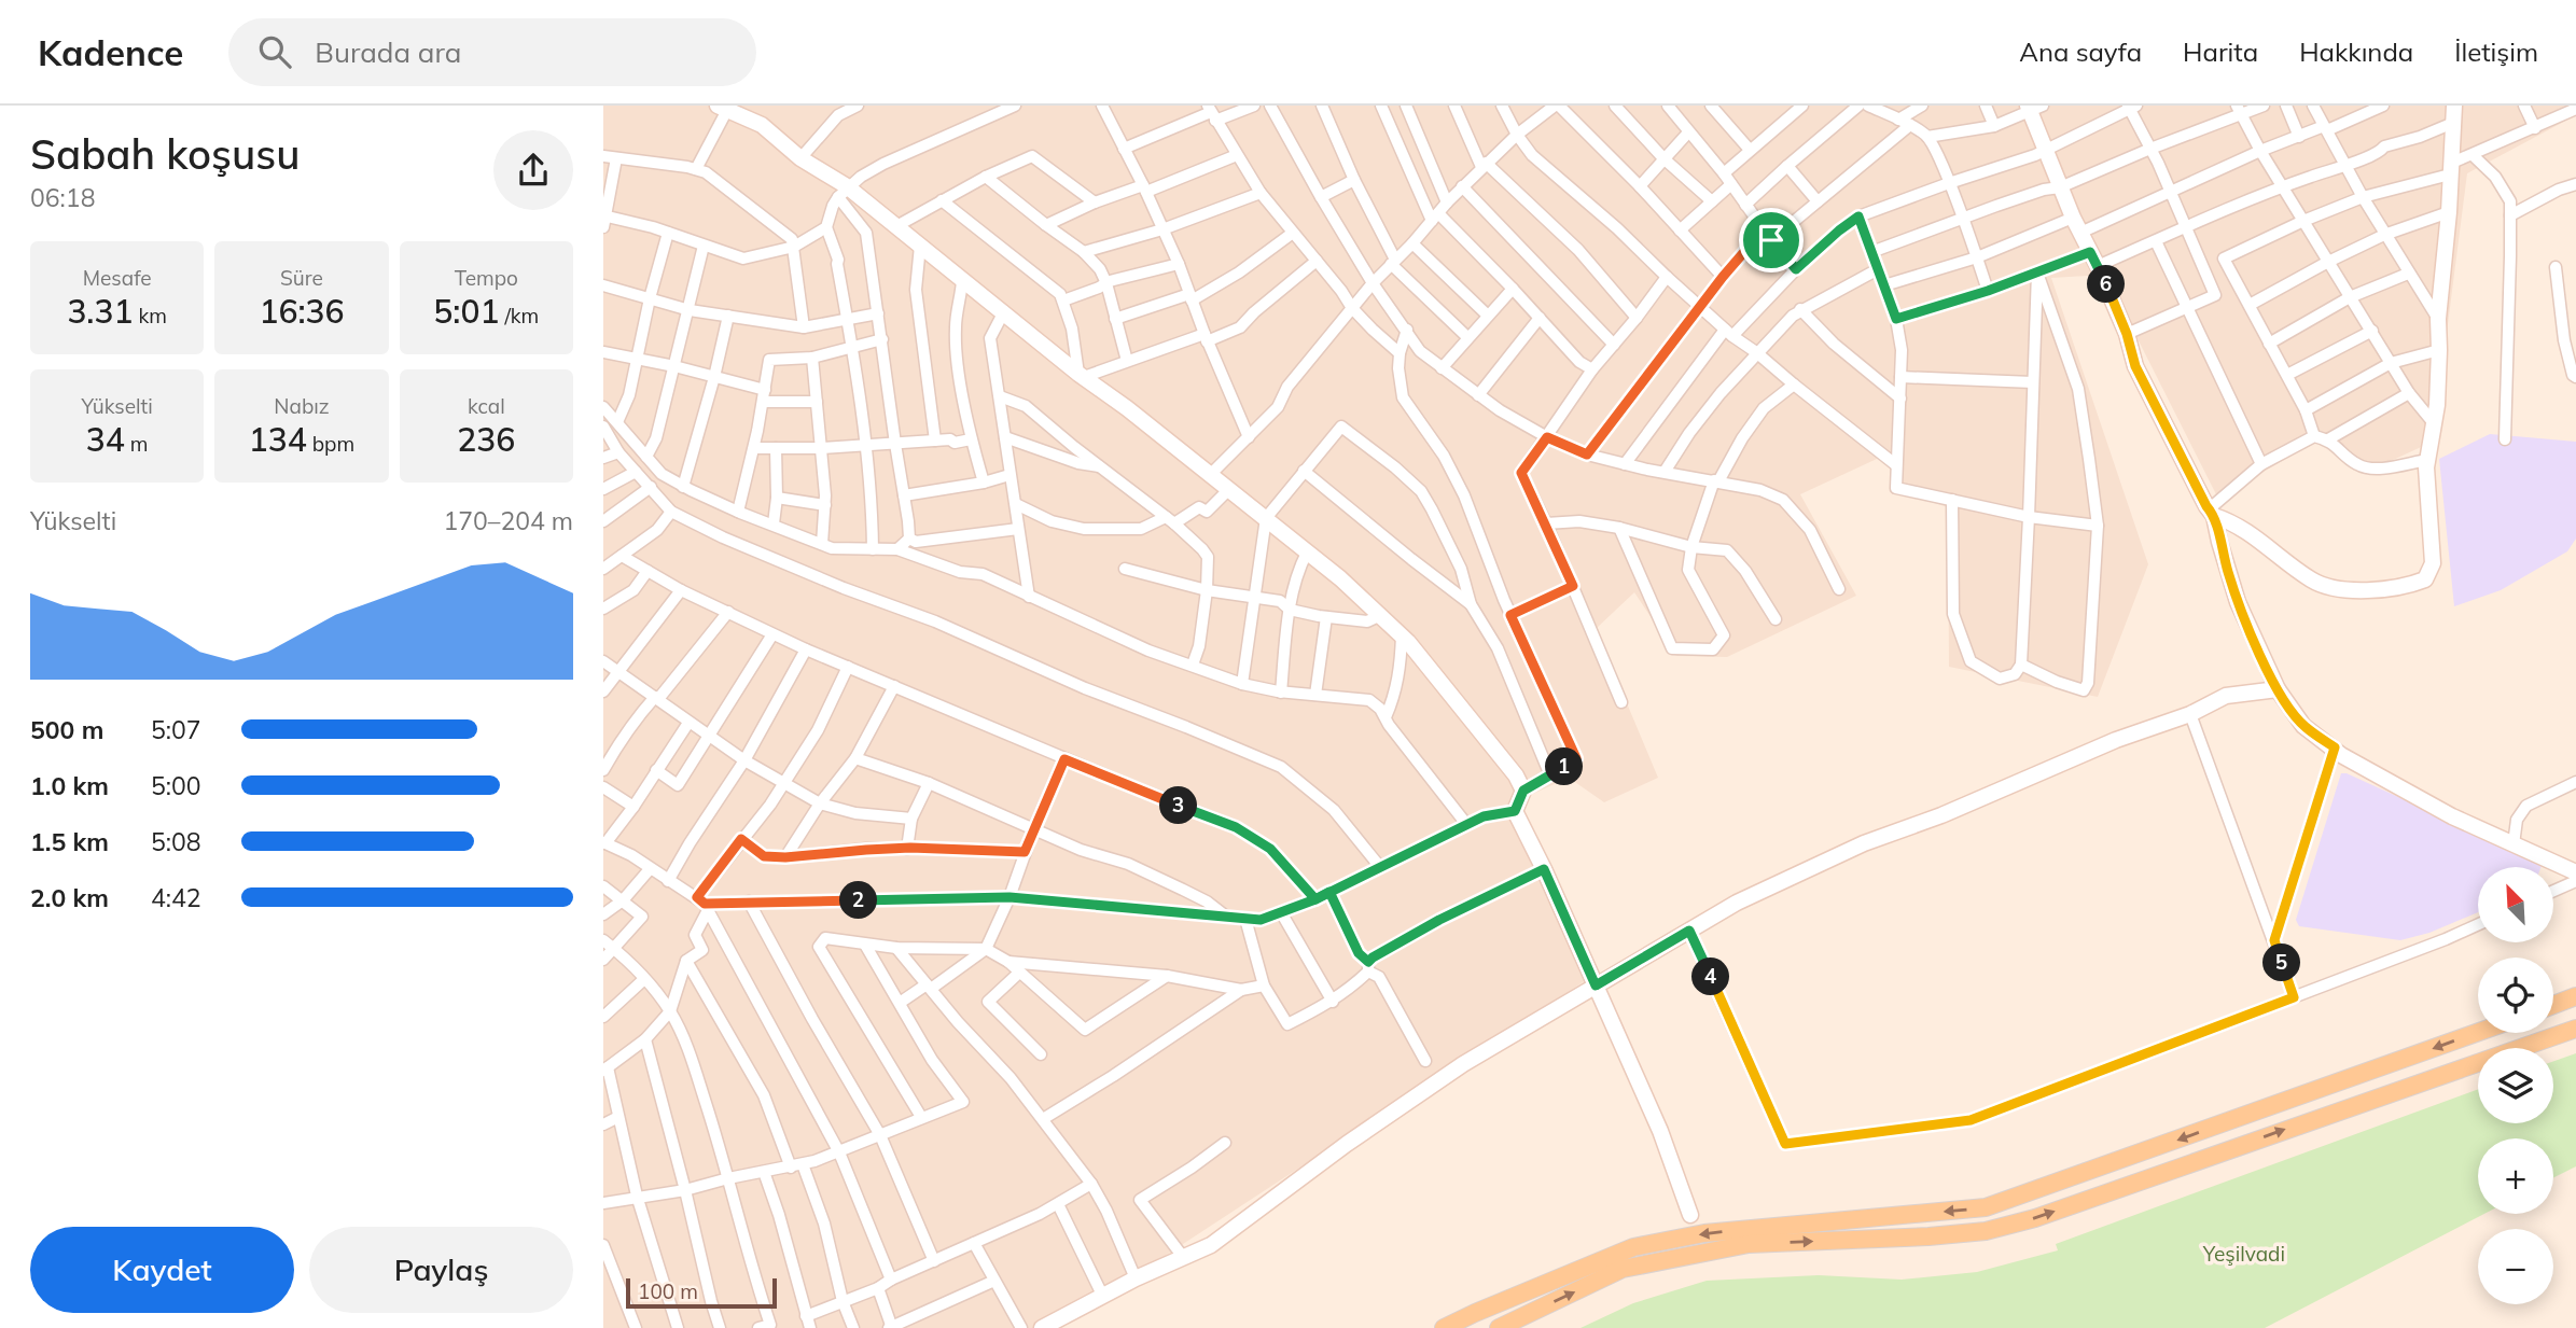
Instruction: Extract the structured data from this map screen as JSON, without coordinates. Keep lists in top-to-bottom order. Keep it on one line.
{"parks":["Yeşilvadi"],"scale_bar":"100 m","north":"top left","page":{"header":"Kadence","search":"Burada ara","nav":["Ana sayfa","Harita","Hakkında","İletişim"],"heading":["Sabah koşusu","06:18"],"stats":[["Mesafe","3.31 km"],["Süre","16:36"],["Tempo","5:01 /km"],["Yükselti","34 m"],["Nabız","134 bpm"],["kcal","236"]],"pins":["6","1","3","2","5","4"],"chart":["Yükselti","170–204 m"],"list":[{"name":"500 m","note":"5:07"},{"name":"1.0 km","note":"5:00"},{"name":"1.5 km","note":"5:08"},{"name":"2.0 km","note":"4:42"}],"map_buttons":["+","−"],"buttons":["Kaydet","Paylaş"],"scale":"100 m"}}
